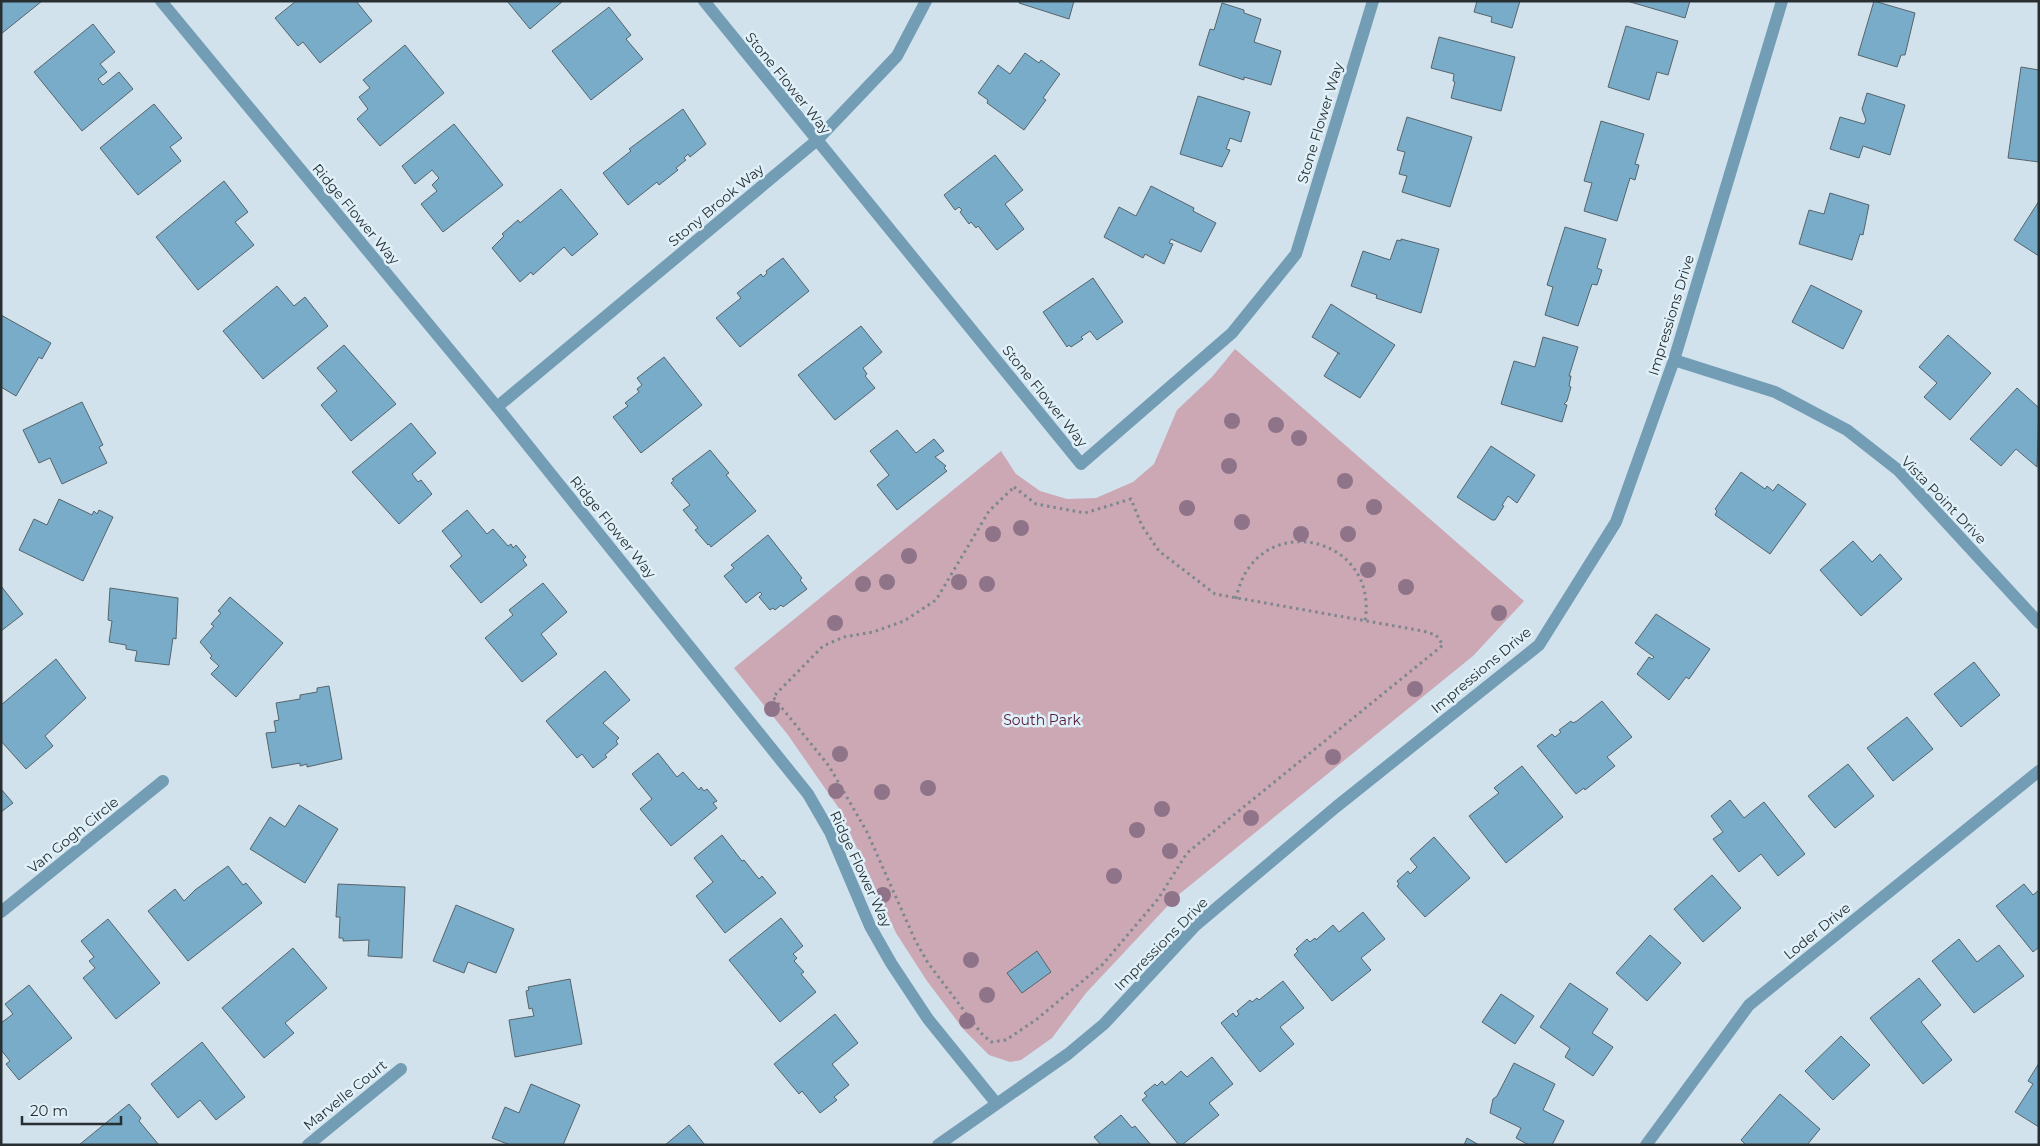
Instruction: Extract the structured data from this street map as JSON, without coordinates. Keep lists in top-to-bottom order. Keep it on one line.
{"streets":{"street":["Stone Flower Way","Stony Brook Way","Ridge Flower Way","Impressions Drive","Vista Point Drive","Van Gogh Circle","Loder Drive","Marvelle Court"]},"crossings":[["Stone Flower Way","Stony Brook Way"],["Stony Brook Way","Ridge Flower Way"],["Ridge Flower Way","Impressions Drive"],["Impressions Drive","Vista Point Drive"]],"parks":["South Park"],"scale_bar":"20 m"}
